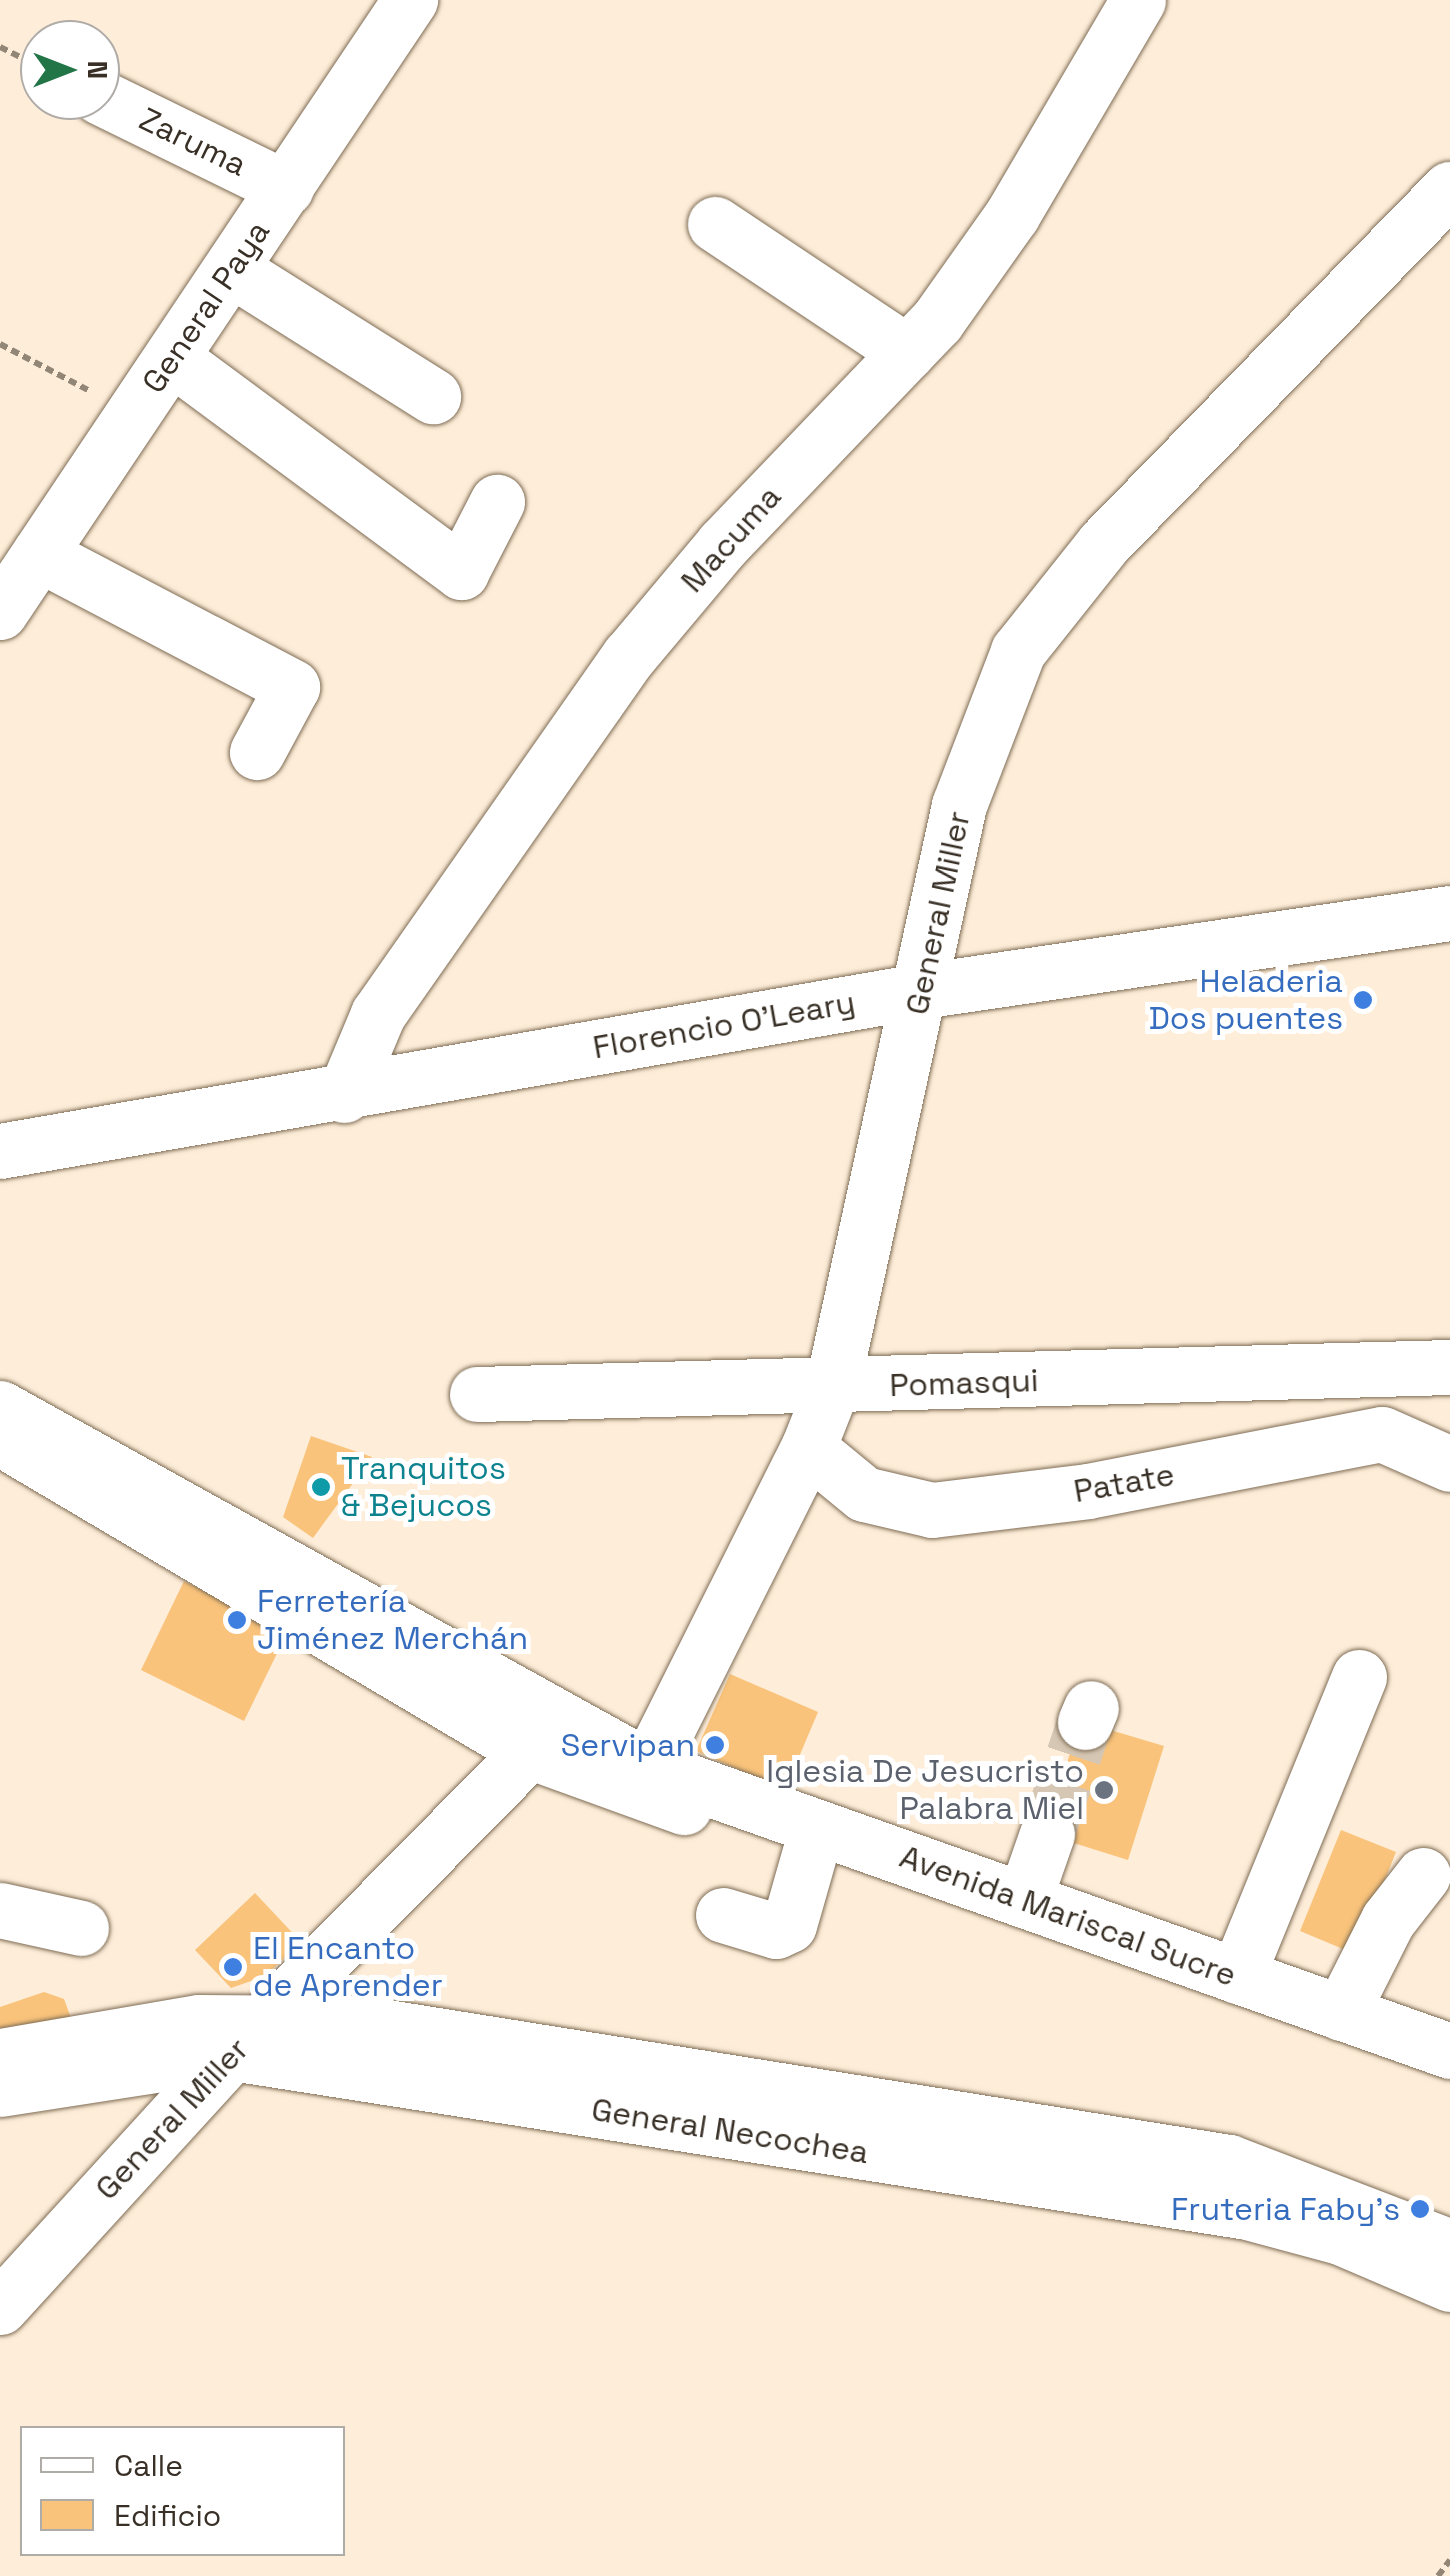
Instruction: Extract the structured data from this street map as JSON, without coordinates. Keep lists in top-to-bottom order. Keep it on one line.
{"streets":{"street":["Zaruma","General Paya","Macuma","General Miller","Florencio O'Leary","Pomasqui","Patate","Avenida Mariscal Sucre","General Necochea"]},"crossings":[["Zaruma","General Paya"],["Macuma","Florencio O'Leary"],["General Miller","Florencio O'Leary"],["General Miller","Pomasqui"],["General Miller","Patate"],["General Miller","Avenida Mariscal Sucre"],["General Miller","General Necochea"]],"places":["Heladeria Dos puentes","Tranquitos & Bejucos","Ferretería Jiménez Merchán","Servipan","Iglesia De Jesucristo Palabra Miel","El Encanto de Aprender","Fruteria Faby's"],"legend":["Calle","Edificio"],"north":"right"}
